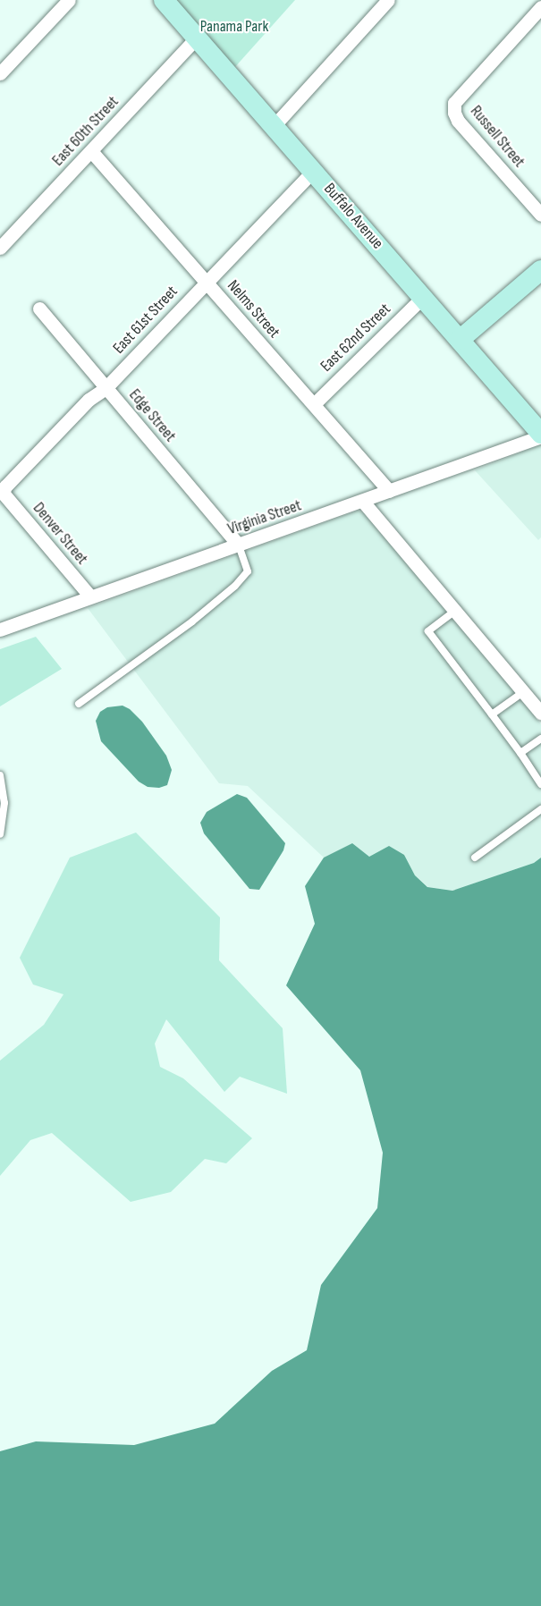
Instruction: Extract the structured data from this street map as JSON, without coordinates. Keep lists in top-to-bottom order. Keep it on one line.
{"streets":{"street":["East 60th Street","Russell Street","Buffalo Avenue","Nelms Street","East 61st Street","East 62nd Street","Edge Street","Virginia Street","Denver Street"]},"crossings":[["East 60th Street","Buffalo Avenue"],["East 60th Street","Nelms Street"],["Buffalo Avenue","East 61st Street"],["Buffalo Avenue","East 62nd Street"],["Buffalo Avenue","Virginia Street"],["Nelms Street","East 61st Street"],["Nelms Street","East 62nd Street"],["Nelms Street","Virginia Street"],["East 61st Street","Edge Street"],["East 61st Street","Denver Street"],["Edge Street","Virginia Street"],["Virginia Street","Denver Street"]],"parks":["Panama Park"]}
